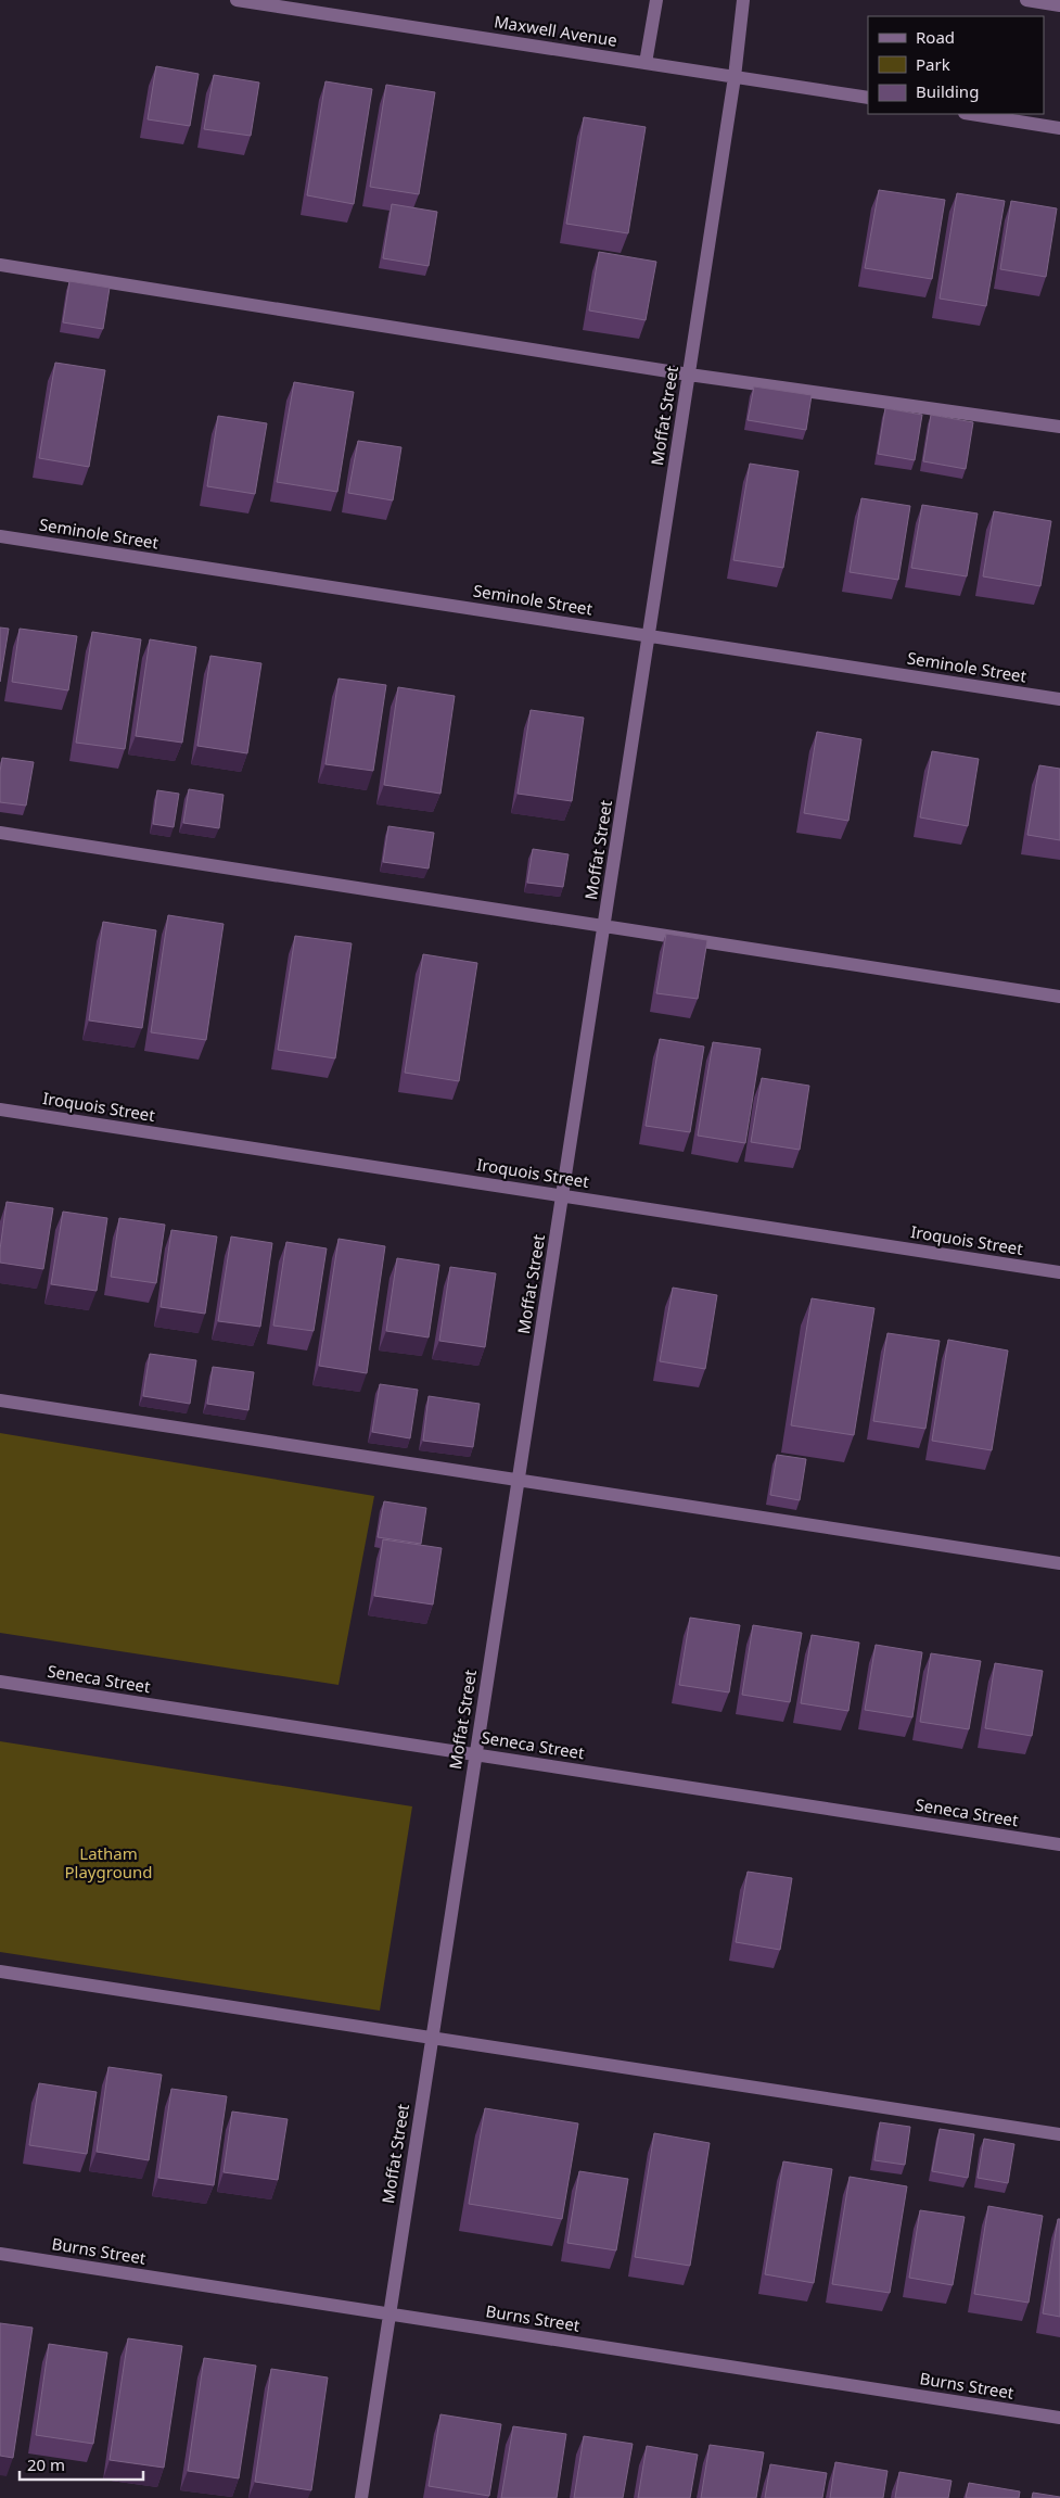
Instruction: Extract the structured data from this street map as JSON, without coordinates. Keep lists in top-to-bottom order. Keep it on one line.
{"streets":{"street":["Maxwell Avenue","Moffat Street","Seminole Street","Iroquois Street","Seneca Street","Burns Street"]},"crossings":[["Maxwell Avenue","Moffat Street"],["Moffat Street","Seminole Street"],["Moffat Street","Iroquois Street"],["Moffat Street","Seneca Street"],["Moffat Street","Burns Street"]],"parks":["Latham Playground"],"legend":["Road","Park","Building"],"scale_bar":"20 m"}
